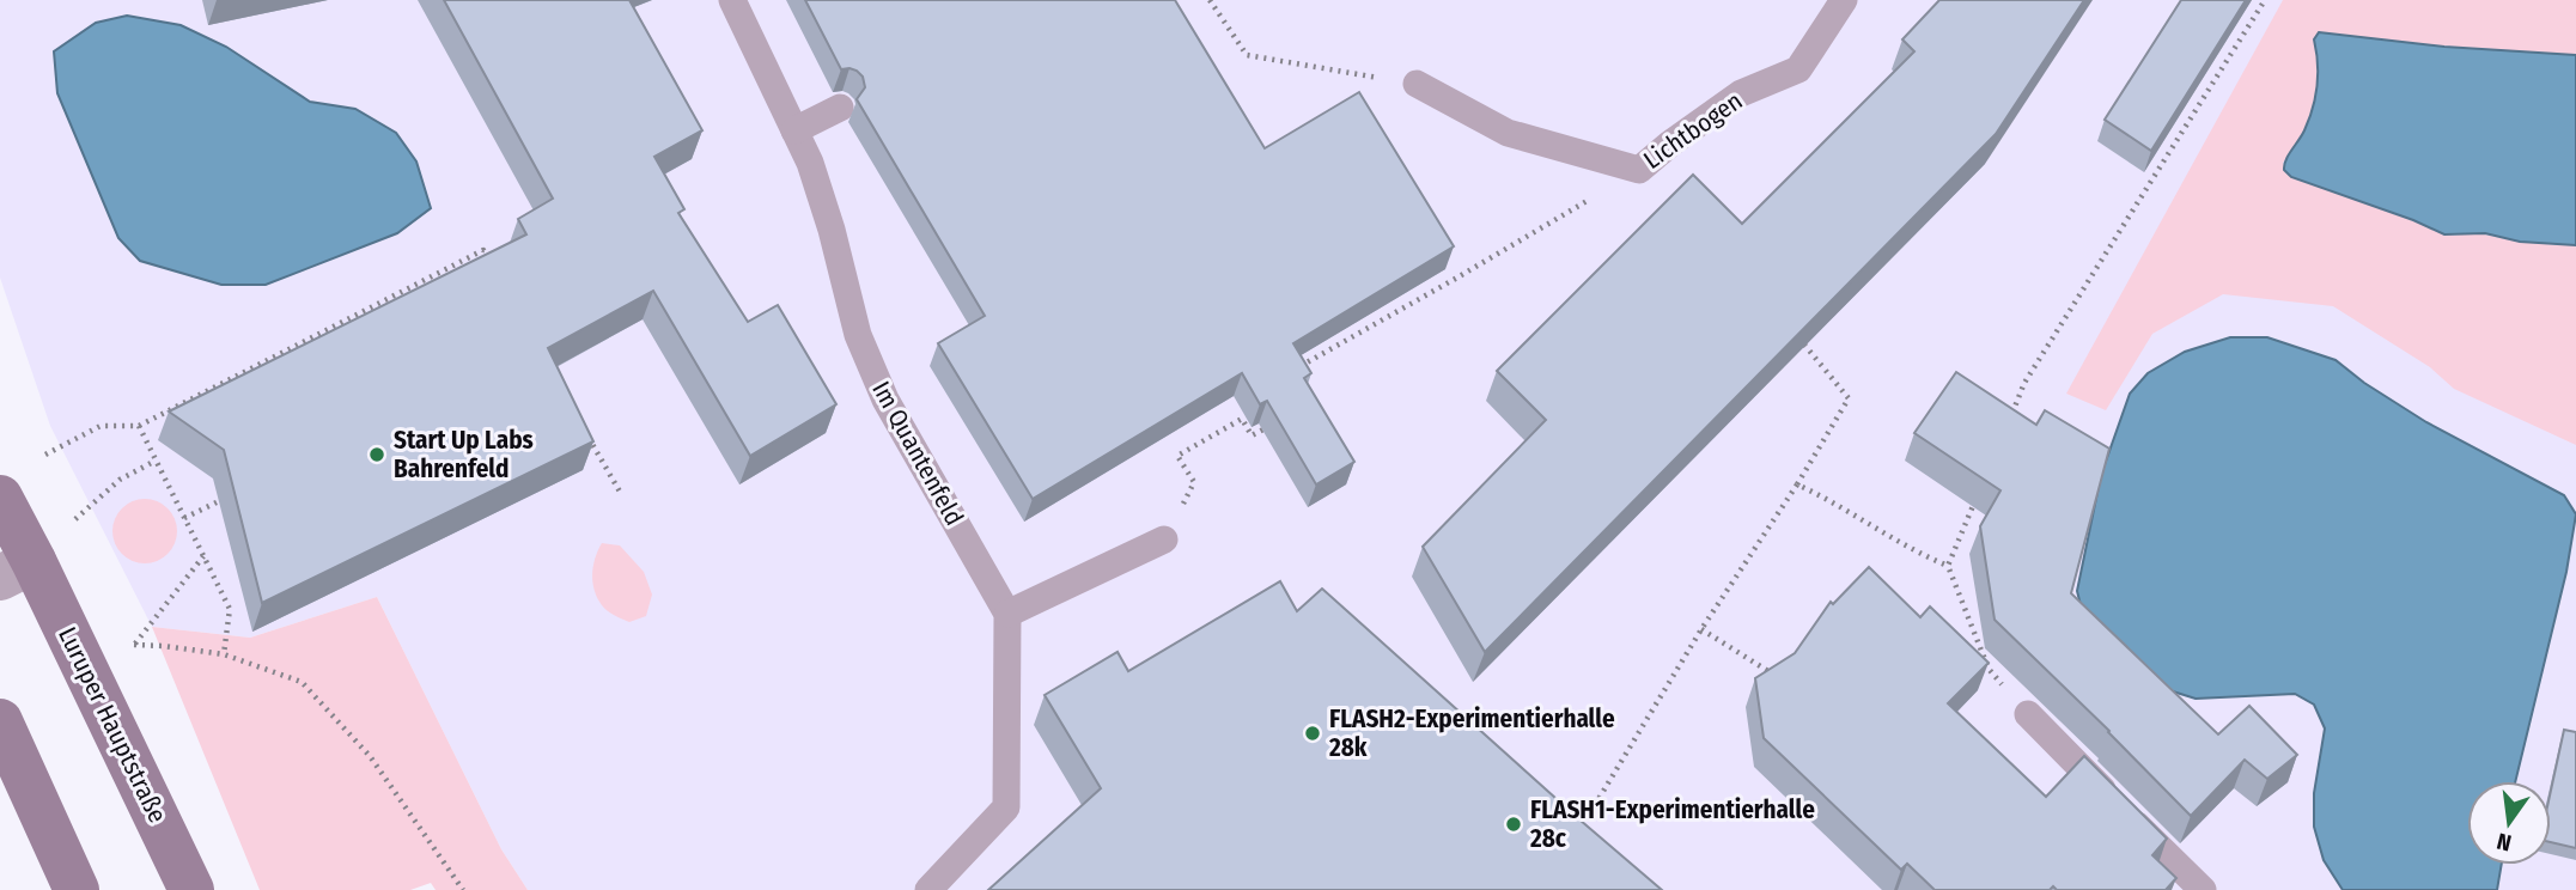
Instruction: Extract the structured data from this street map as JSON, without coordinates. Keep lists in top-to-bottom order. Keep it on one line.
{"streets":{"main road":["Luruper Hauptstraße"],"lane":["Lichtbogen","Im Quantenfeld"]},"places":["Start Up Labs Bahrenfeld","FLASH2-Experimentierhalle 28k","FLASH1-Experimentierhalle 28c"],"north":"bottom"}
